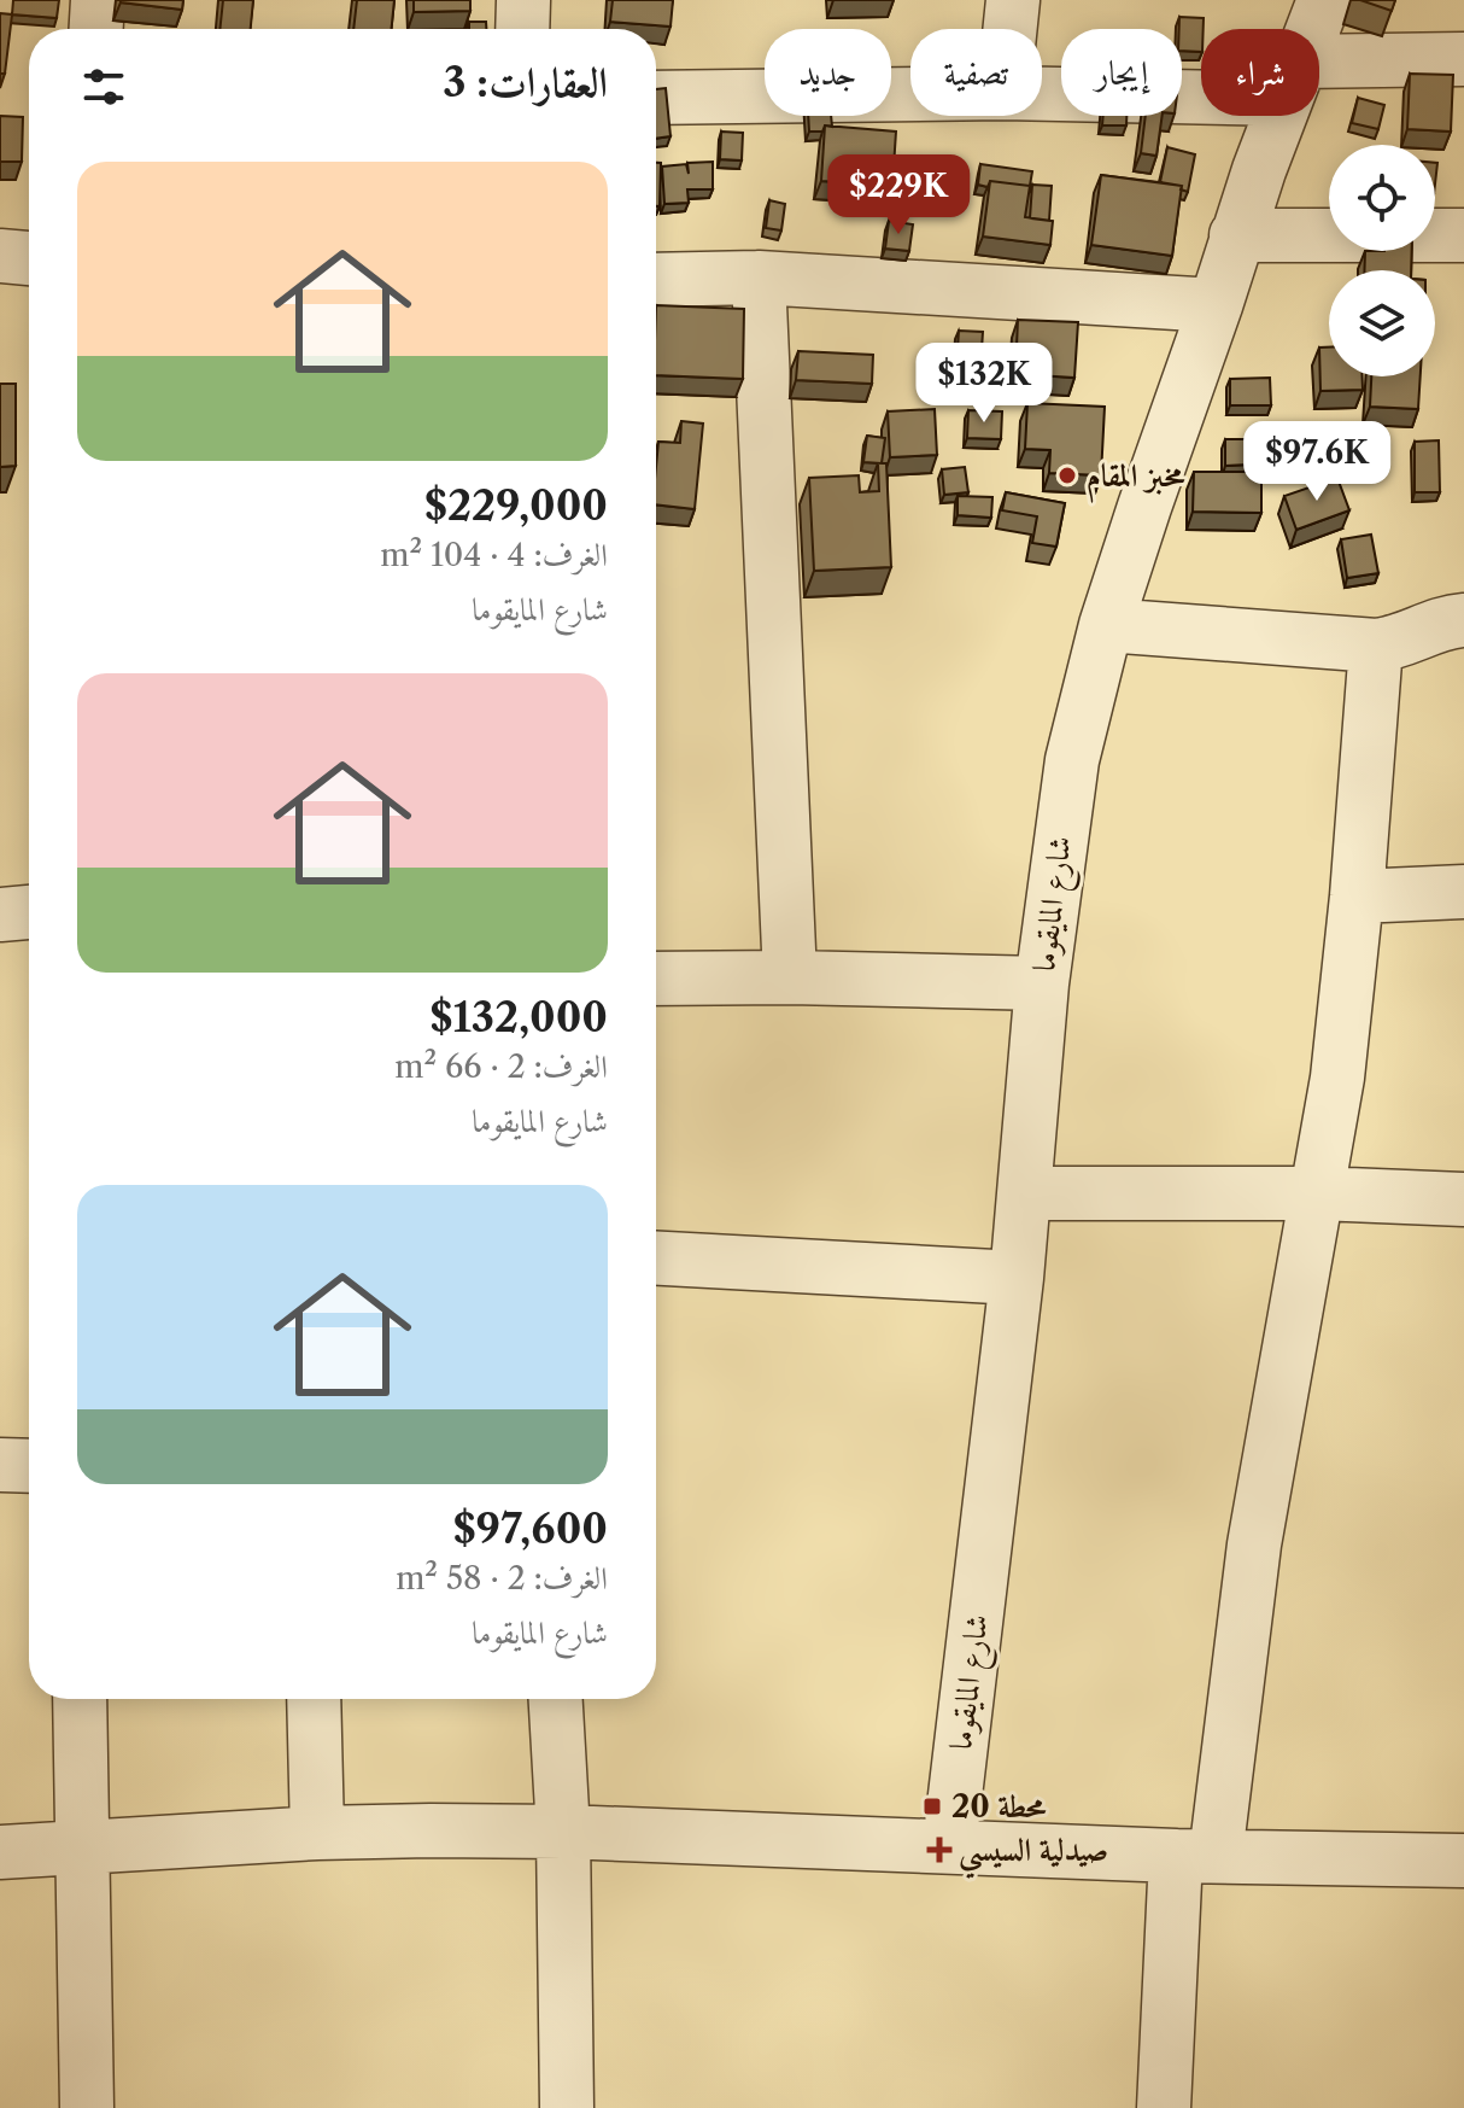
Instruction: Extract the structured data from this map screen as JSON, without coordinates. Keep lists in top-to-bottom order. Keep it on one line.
{"streets":{"street":["شارع المايقوما"]},"places":{"other":["مخبز المقام"],"transit":["محطة 20"],"health":["صيدلية السيسي"]},"page":{"chip":["شراء","إيجار","تصفية","جديد"],"heading":"العقارات: 3","list":[{"name":"$229,000","note":"الغرف: 4 · 104 m² · شارع المايقوما"},{"name":"$132,000","note":"الغرف: 2 · 66 m² · شارع المايقوما"},{"name":"$97,600","note":"الغرف: 2 · 58 m² · شارع المايقوما"}],"price":["$229K","$132K","$97.6K"]}}
